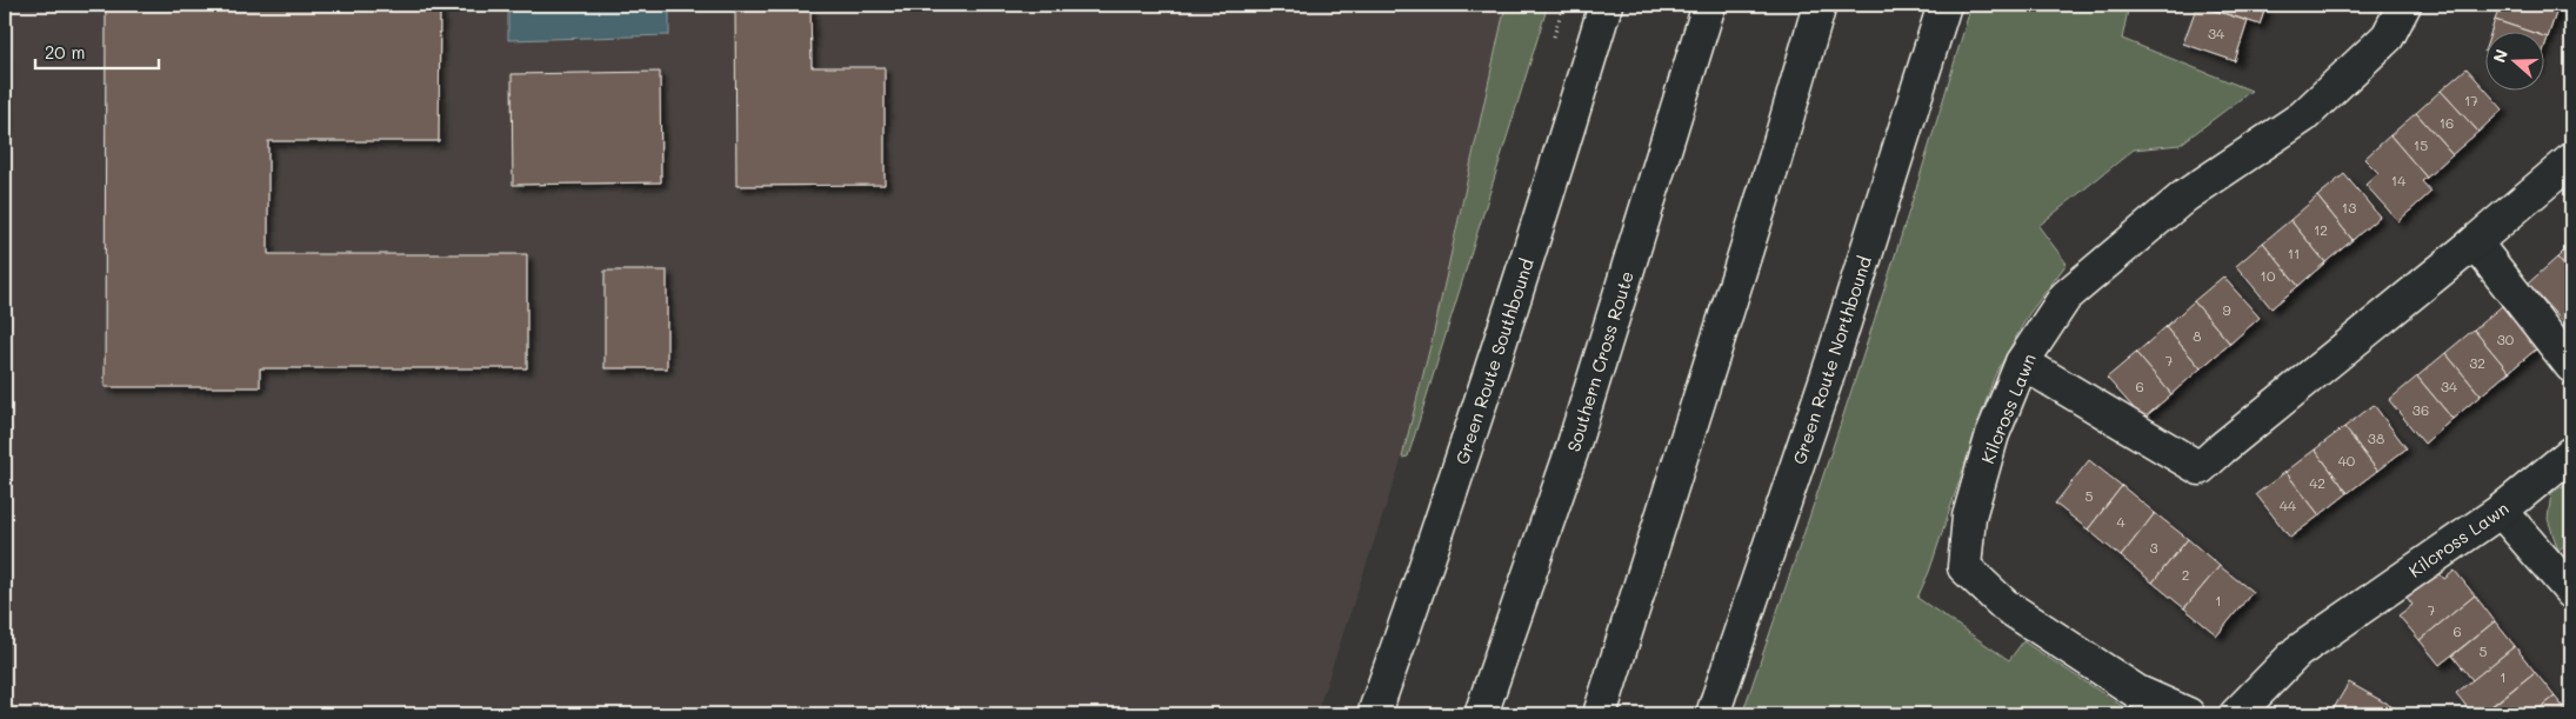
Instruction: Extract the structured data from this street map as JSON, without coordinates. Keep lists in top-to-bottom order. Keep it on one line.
{"streets":{"main road":["Green Route Northbound","Green Route Southbound","Southern Cross Route","Kilcross Lawn"]},"house_numbers":["34","17","16","15","14","13","12","11","10","9","8","30","7","32","6","34","36","38","40","42","5","44","4","3","2","1","7","6","5","1"],"scale_bar":"20 m","north":"left"}
